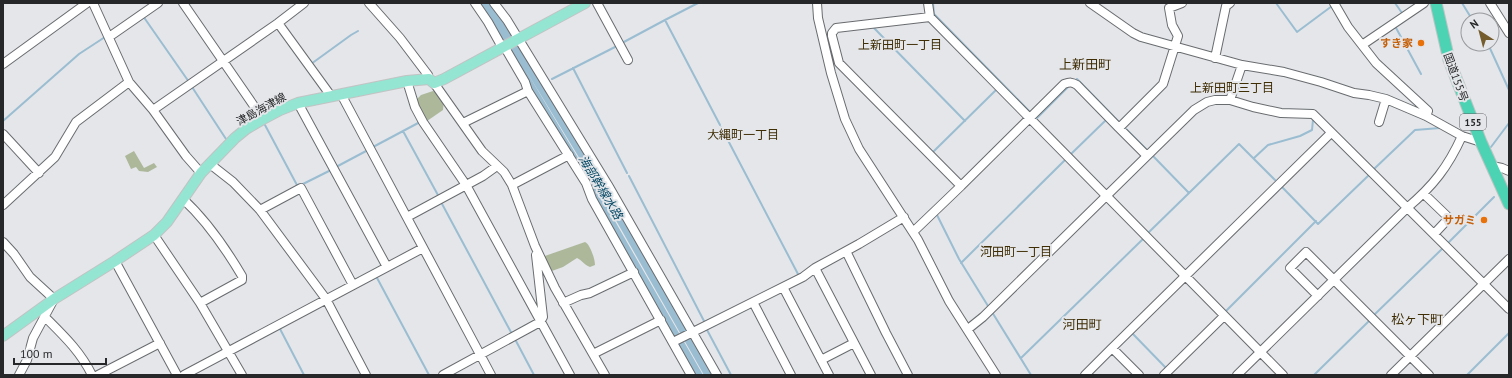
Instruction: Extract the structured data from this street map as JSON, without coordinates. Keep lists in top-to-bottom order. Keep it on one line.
{"streets":{"highway":["国道155号","155"],"main road":["津島海津線"]},"districts":["上新田町一丁目","上新田町","上新田町三丁目","大縄町一丁目","河田町一丁目","松ヶ下町","河田町"],"water":["海部幹線水路"],"places":["すき家","サガミ"],"scale_bar":"100 m","north":"top left"}
